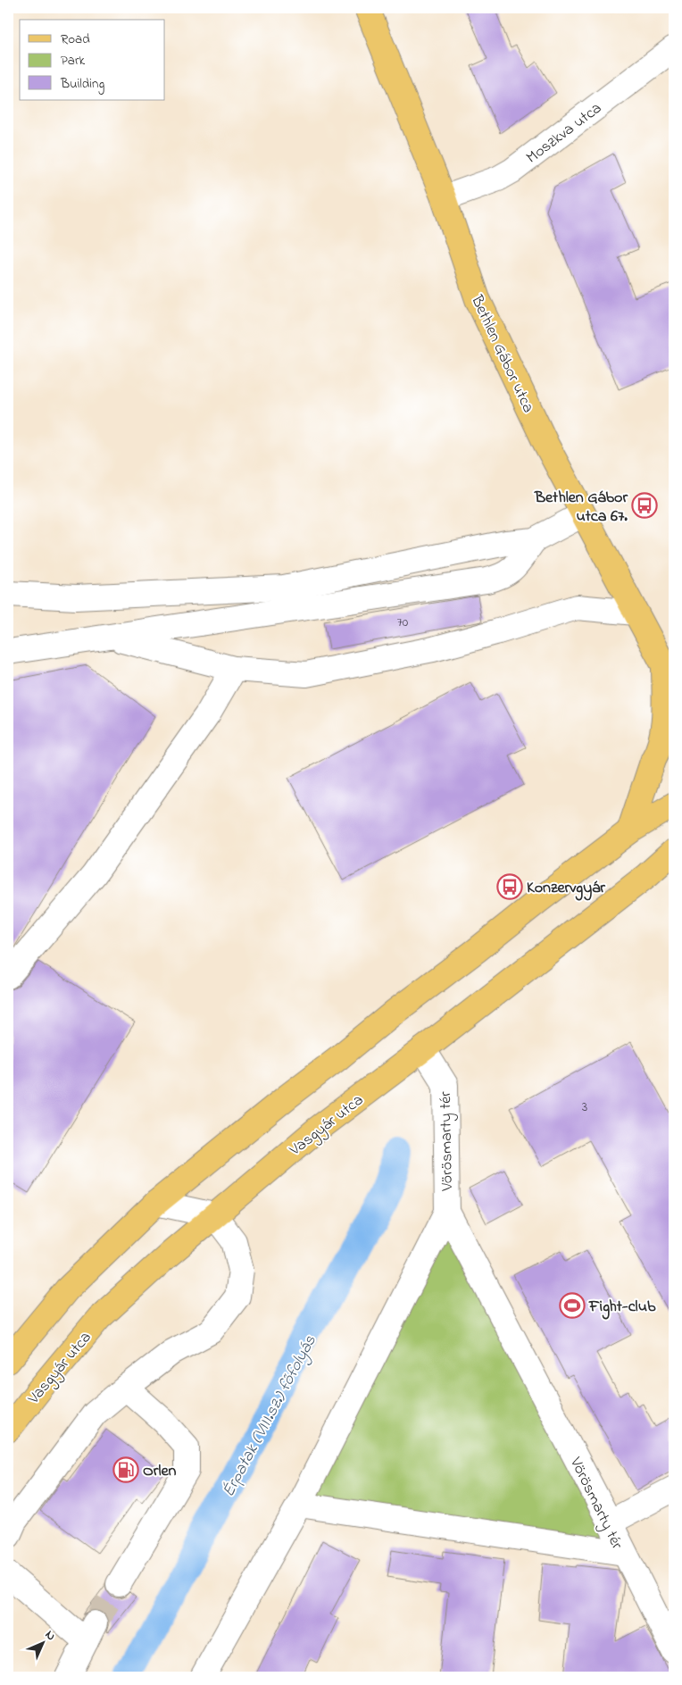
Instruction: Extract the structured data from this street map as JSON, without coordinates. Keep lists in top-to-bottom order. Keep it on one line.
{"streets":{"main road":["Bethlen Gábor utca","Vasgyár utca"],"street":["Moszkva utca","Vörösmarty tér"]},"crossings":[["Moszkva utca","Bethlen Gábor utca"],["Vasgyár utca","Vörösmarty tér"]],"water":["Érpatak (VIII.sz.) főfolyás"],"places":{"bus stop":["Bethlen Gábor utca 67.","Konzervgyár"],"sports":["Fight-club"],"fuel station":["Orlen"]},"house_numbers":["70","3"],"legend":["Road","Park","Building"],"north":"top right"}
